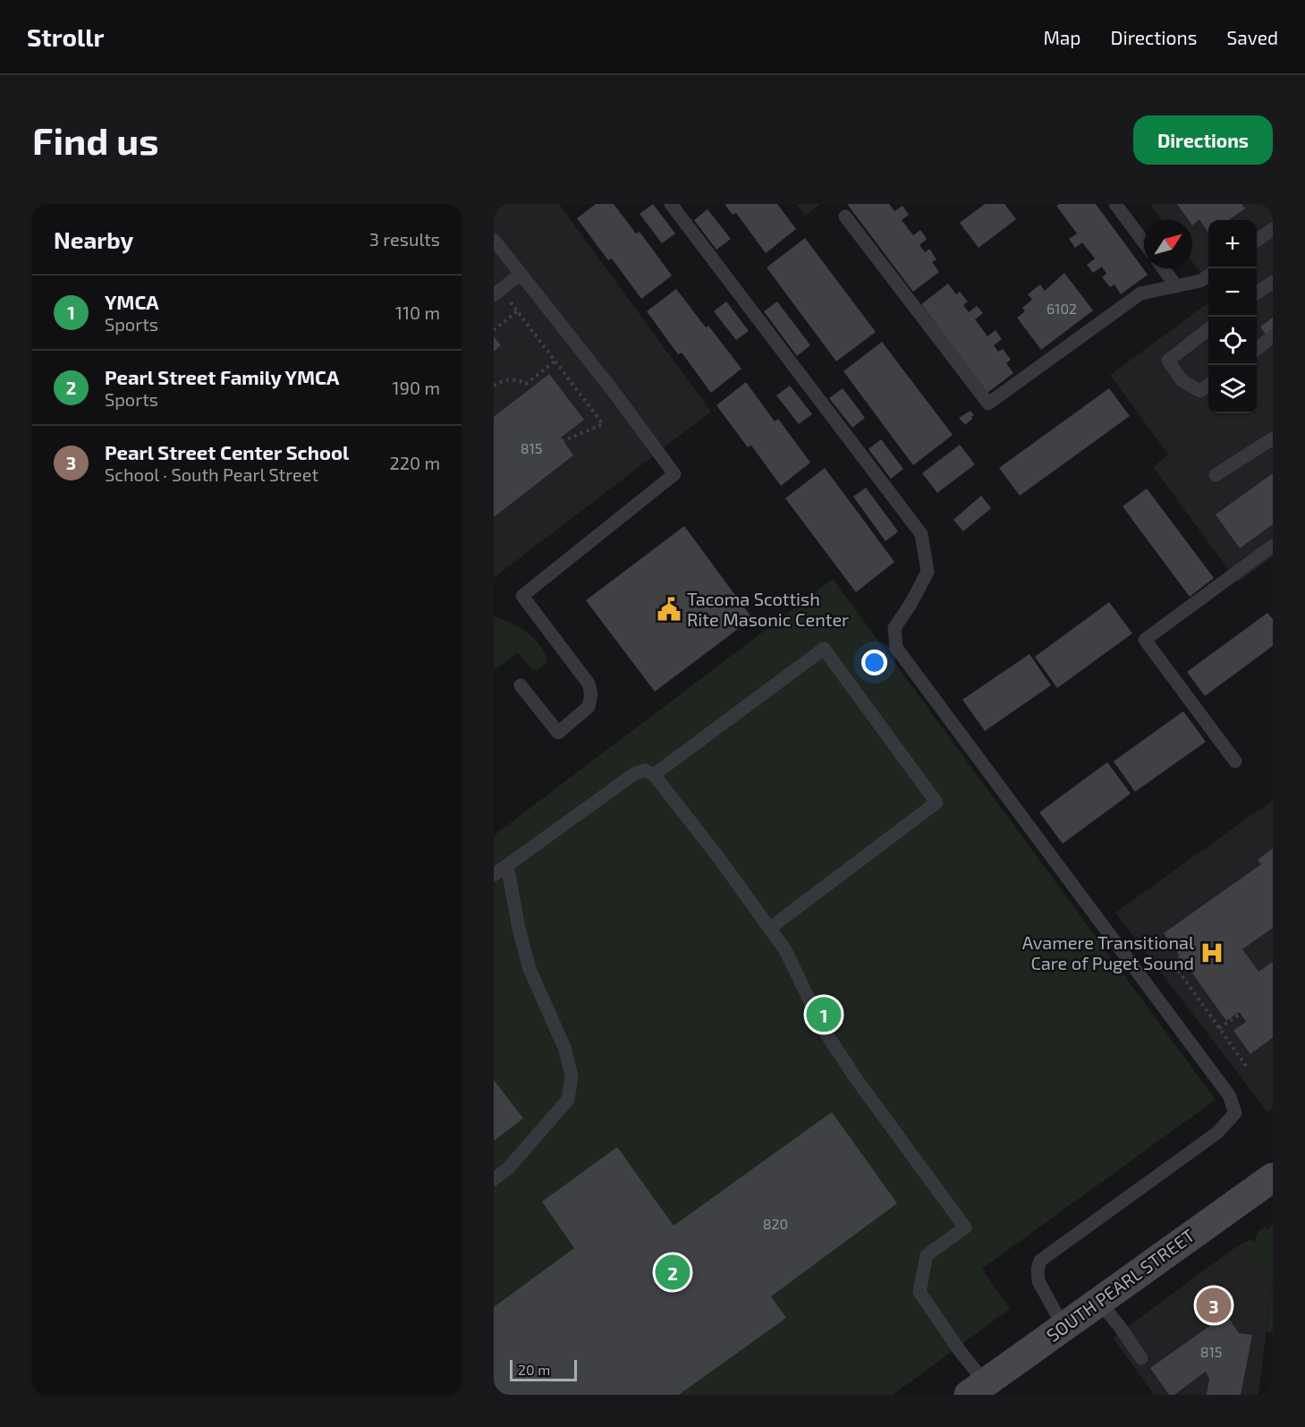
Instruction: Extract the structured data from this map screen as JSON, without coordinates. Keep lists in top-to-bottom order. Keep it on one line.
{"streets":{"street":["SOUTH PEARL STREET"]},"places":{"public building":["Tacoma Scottish Rite Masonic Center"],"hospital":["Avamere Transitional Care of Puget Sound"]},"house_numbers":["6102","815","820","815"],"scale_bar":"20 m","north":"top right","page":{"header":"Strollr","nav":["Map","Directions","Saved"],"buttons":"Directions","title":"Find us","heading":["Nearby","3 results"],"map_buttons":["+","−"],"list":[{"mark":"1","name":"YMCA","note":"Sports","value":"110 m"},{"mark":"2","name":"Pearl Street Family YMCA","note":"Sports","value":"190 m"},{"mark":"3","name":"Pearl Street Center School","note":"School · South Pearl Street","value":"220 m"}],"pins":["1","2","3"],"scale":"20 m"}}
